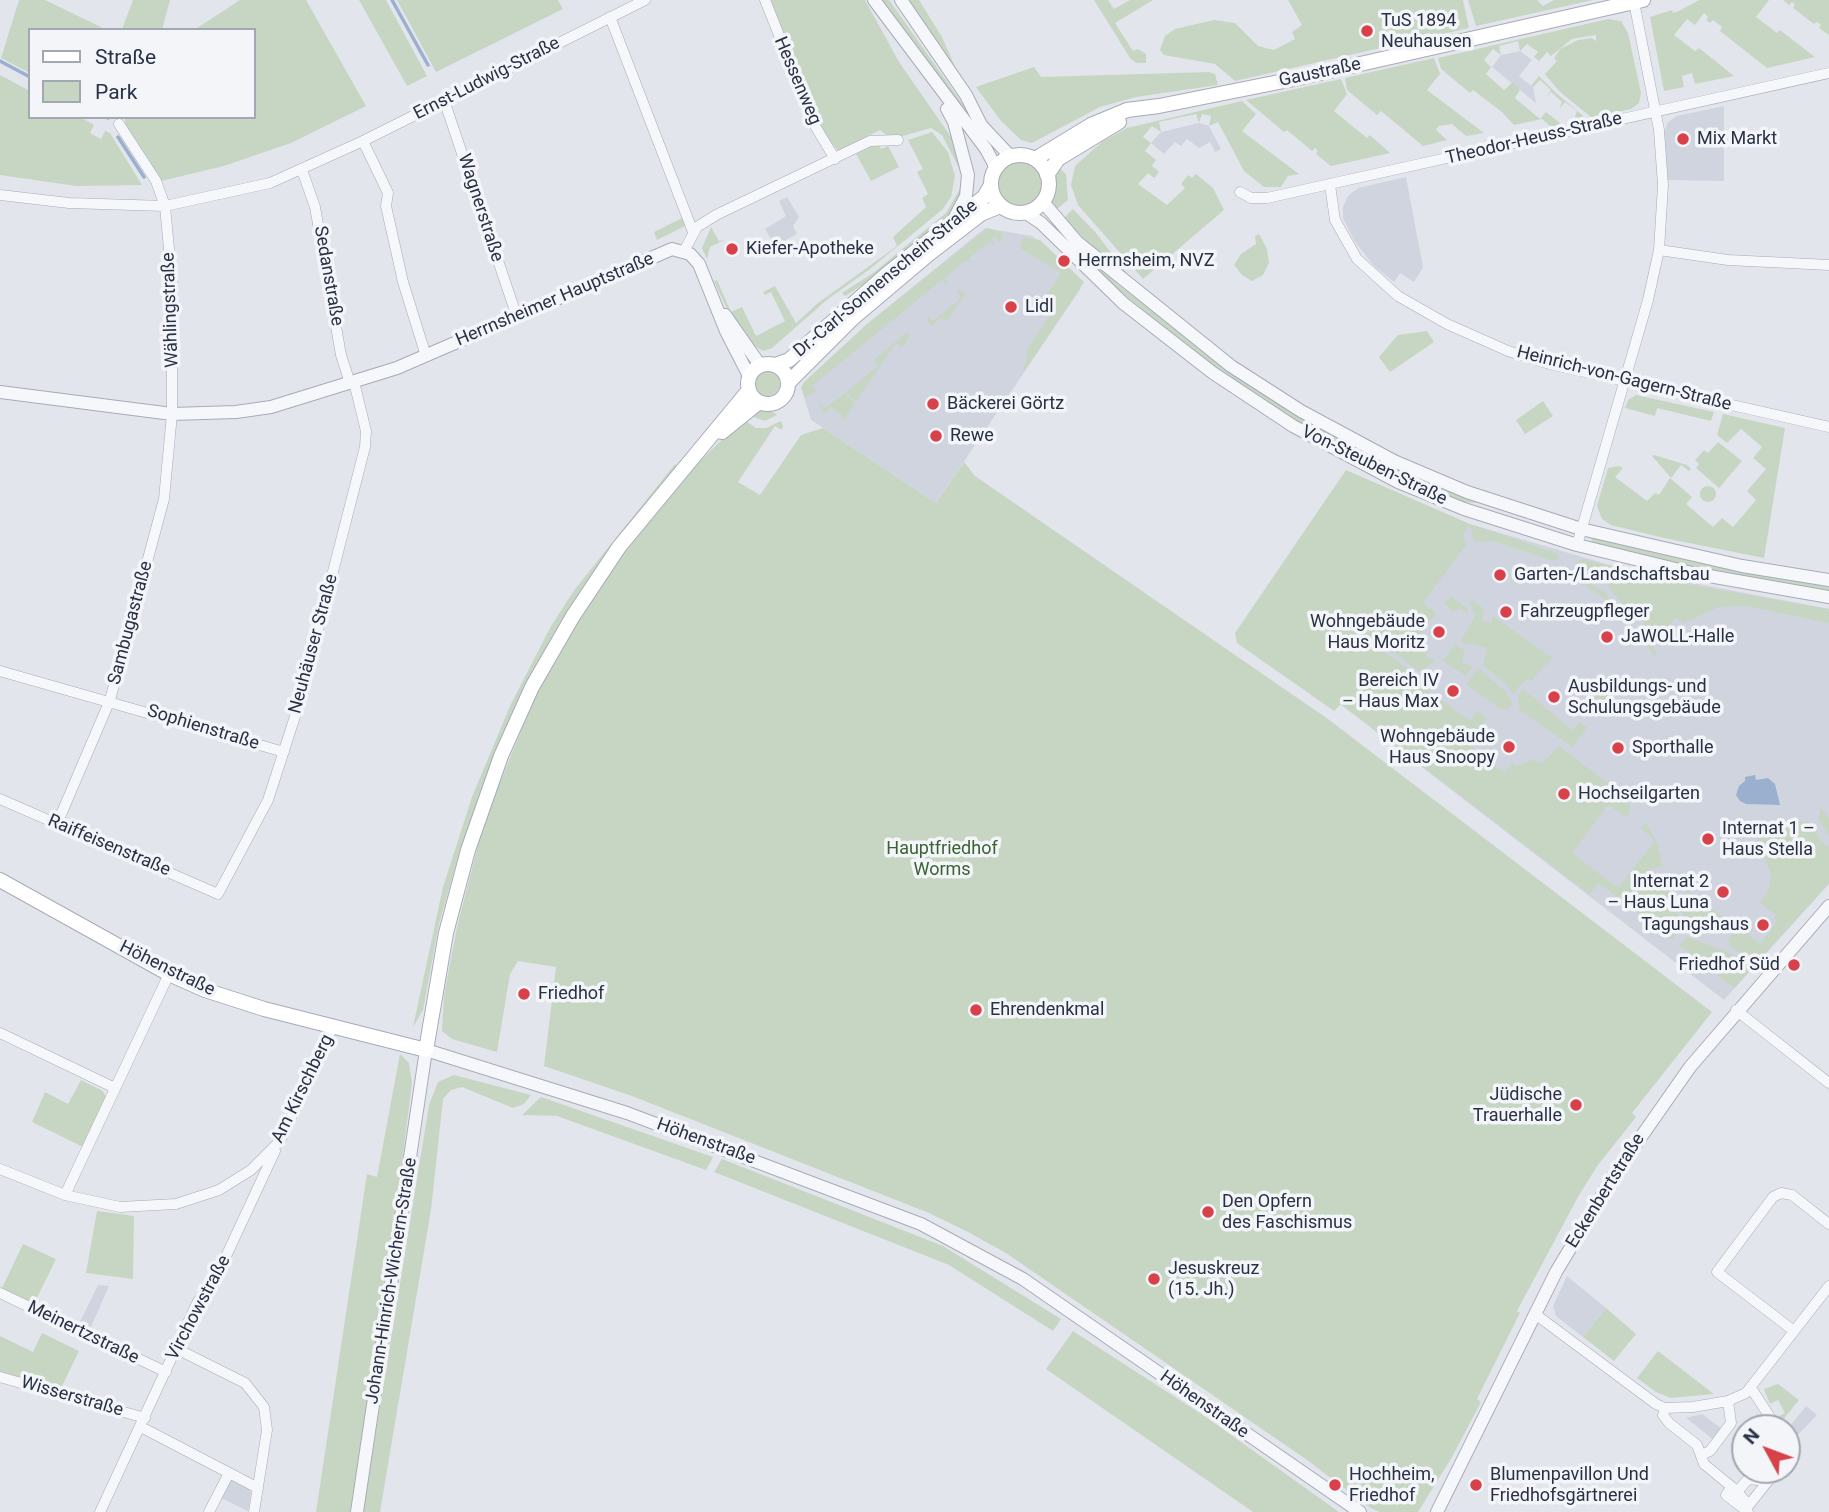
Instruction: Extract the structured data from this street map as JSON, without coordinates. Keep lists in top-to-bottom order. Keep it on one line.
{"streets":{"main road":["Gaustraße","Dr.-Carl-Sonnenschein-Straße","Von-Steuben-Straße","Höhenstraße"],"street":["Ernst-Ludwig-Straße","Hessenweg","Theodor-Heuss-Straße","Wagnerstraße","Sedanstraße","Herrnsheimer Hauptstraße","Wählingstraße","Heinrich-von-Gagern-Straße","Sambugastraße","Neuhäuser Straße","Sophienstraße","Raiffeisenstraße","Am Kirschberg","Eckenbertstraße","Johann-Hinrich-Wichern-Straße","Virchowstraße","Meinertzstraße","Wisserstraße"]},"crossings":[["Gaustraße","Dr.-Carl-Sonnenschein-Straße"],["Gaustraße","Von-Steuben-Straße"],["Ernst-Ludwig-Straße","Wagnerstraße"],["Ernst-Ludwig-Straße","Sedanstraße"],["Ernst-Ludwig-Straße","Wählingstraße"],["Theodor-Heuss-Straße","Heinrich-von-Gagern-Straße"],["Wagnerstraße","Herrnsheimer Hauptstraße"],["Sedanstraße","Herrnsheimer Hauptstraße"],["Sedanstraße","Neuhäuser Straße"],["Dr.-Carl-Sonnenschein-Straße","Von-Steuben-Straße"],["Herrnsheimer Hauptstraße","Wählingstraße"],["Herrnsheimer Hauptstraße","Sambugastraße"],["Herrnsheimer Hauptstraße","Neuhäuser Straße"],["Wählingstraße","Sambugastraße"],["Sambugastraße","Sophienstraße"],["Sambugastraße","Raiffeisenstraße"],["Neuhäuser Straße","Sophienstraße"],["Neuhäuser Straße","Raiffeisenstraße"],["Höhenstraße","Am Kirschberg"],["Höhenstraße","Johann-Hinrich-Wichern-Straße"],["Am Kirschberg","Virchowstraße"],["Virchowstraße","Meinertzstraße"],["Virchowstraße","Wisserstraße"]],"parks":["Hauptfriedhof Worms"],"places":["TuS 1894 Neuhausen","Mix Markt","Kiefer-Apotheke","Herrnsheim, NVZ","Lidl","Bäckerei Görtz","Rewe","Garten-/Landschaftsbau","Fahrzeugpfleger","Wohngebäude Haus Moritz","JaWOLL-Halle","Bereich IV – Haus Max","Ausbildungs- und Schulungsgebäude","Wohngebäude Haus Snoopy","Sporthalle","Hochseilgarten","Internat 1 – Haus Stella","Internat 2 – Haus Luna","Tagungshaus","Friedhof Süd","Friedhof","Ehrendenkmal","Jüdische Trauerhalle","Den Opfern des Faschismus","Jesuskreuz (15. Jh.)","Hochheim, Friedhof","Blumenpavillon Und Friedhofsgärtnerei"],"legend":["Straße","Park"],"north":"top left"}
